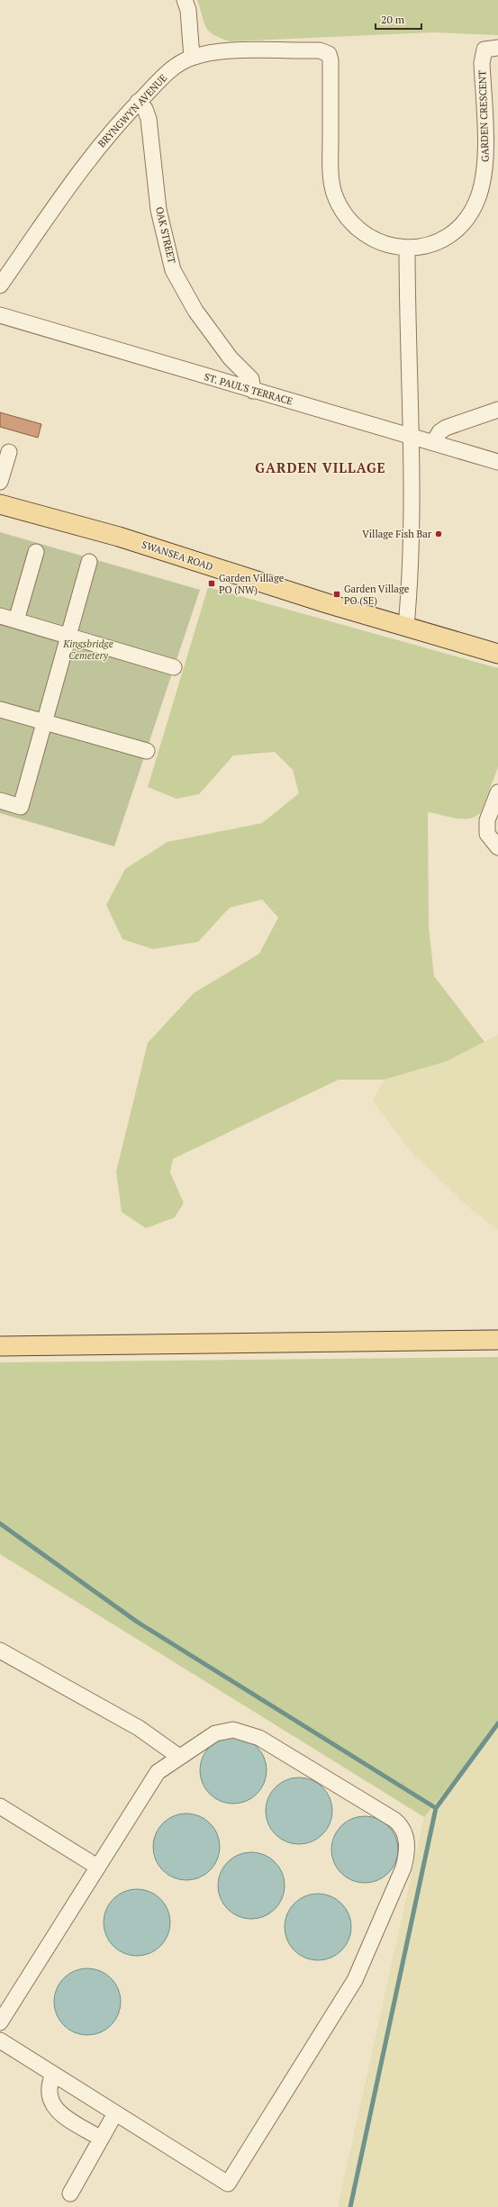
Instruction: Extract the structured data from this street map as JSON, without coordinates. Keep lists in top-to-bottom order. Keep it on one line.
{"streets":{"main road":["SWANSEA ROAD"],"street":["BRYNGWYN AVENUE","GARDEN CRESCENT","OAK STREET","ST. PAUL'S TERRACE"]},"crossings":[["BRYNGWYN AVENUE","GARDEN CRESCENT"],["BRYNGWYN AVENUE","OAK STREET"],["OAK STREET","ST. PAUL'S TERRACE"]],"districts":["GARDEN VILLAGE"],"parks":["Kingsbridge Cemetery"],"places":{"other":["Village Fish Bar"],"transit":["Garden Village PO (NW)","Garden Village PO (SE)"]},"scale_bar":"20 m"}
